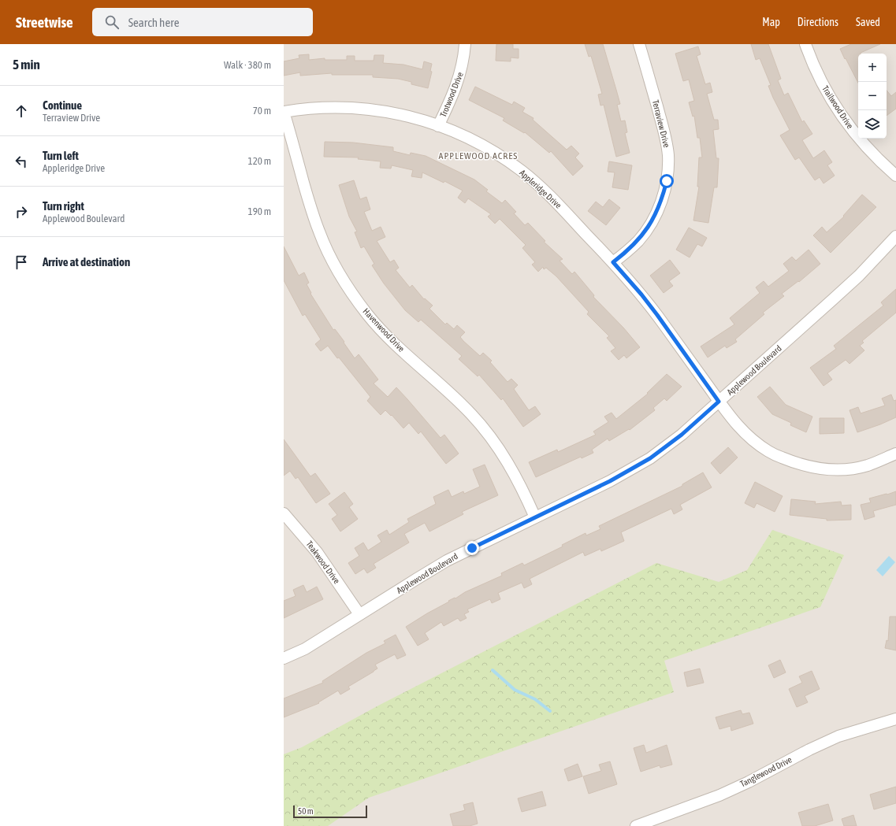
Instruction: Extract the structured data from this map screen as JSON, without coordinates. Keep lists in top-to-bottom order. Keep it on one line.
{"streets":{"street":["Trotwood Drive","Trailwood Drive","Terraview Drive","Appleridge Drive","Havenwood Drive","Applewood Boulevard","Teakwood Drive","Tanglewood Drive"]},"crossings":[["Trotwood Drive","Appleridge Drive"],["Terraview Drive","Appleridge Drive"],["Appleridge Drive","Havenwood Drive"],["Appleridge Drive","Applewood Boulevard"],["Havenwood Drive","Applewood Boulevard"],["Applewood Boulevard","Teakwood Drive"]],"districts":["APPLEWOOD ACRES"],"scale_bar":"50 m","page":{"header":"Streetwise","search":"Search here","nav":["Map","Directions","Saved"],"heading":["5 min","Walk · 380 m"],"map_buttons":["+","−"],"list":[["Continue","Terraview Drive","70 m"],["Turn left","Appleridge Drive","120 m"],["Turn right","Applewood Boulevard","190 m"],"Arrive at destination"],"scale":"50 m"}}
